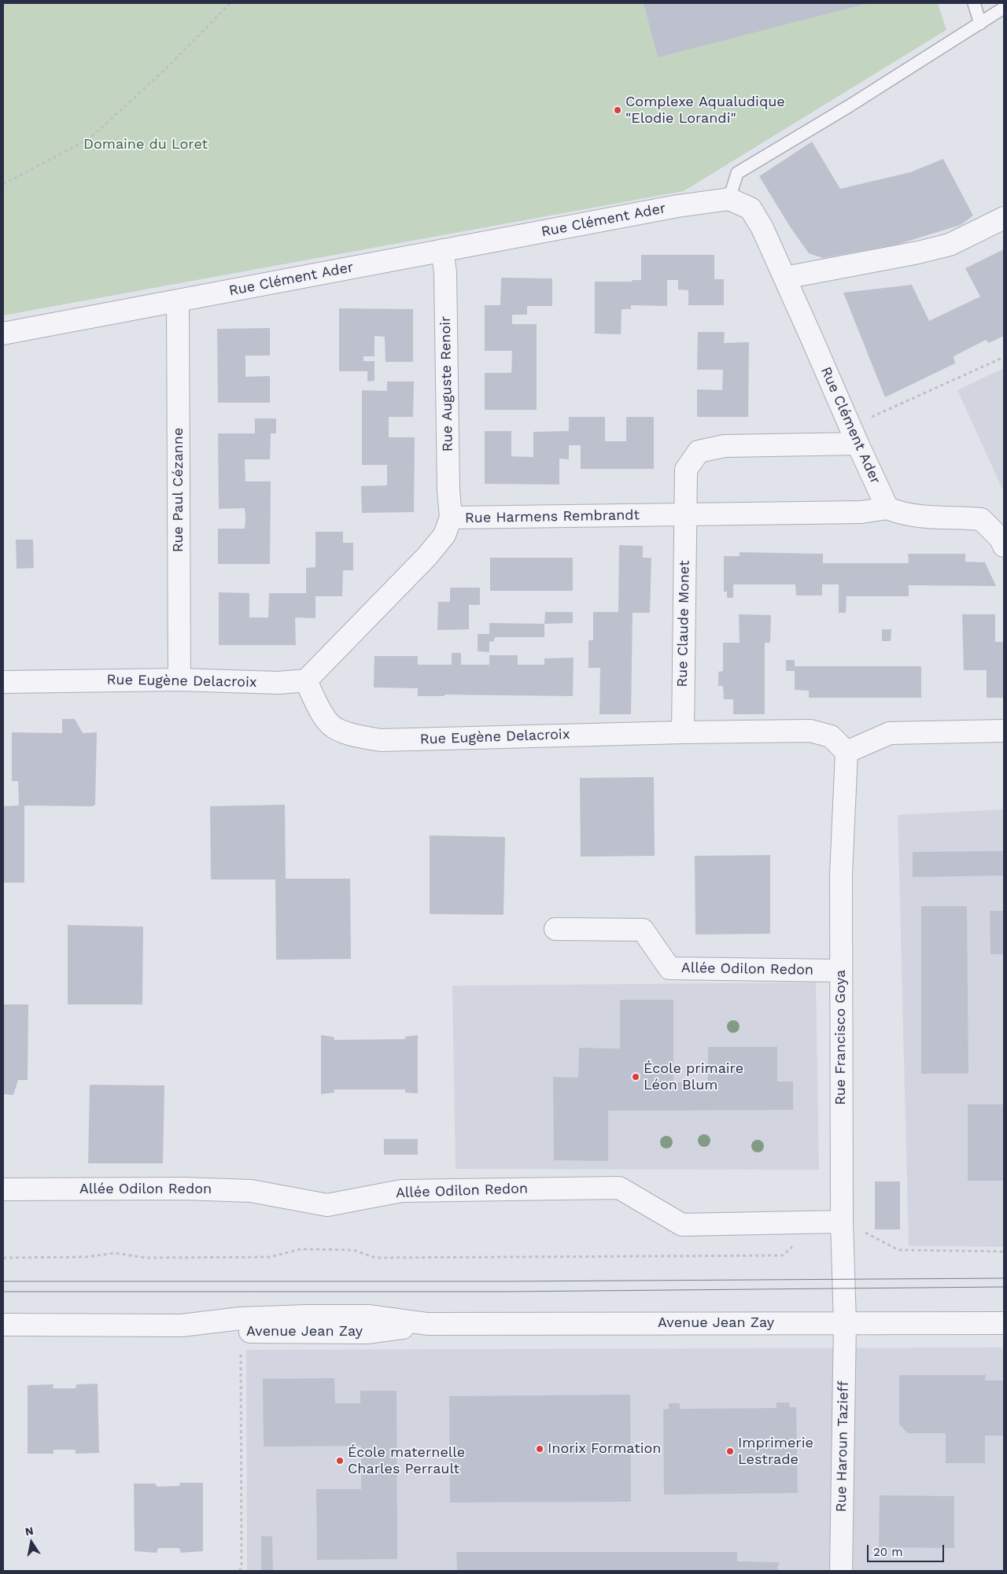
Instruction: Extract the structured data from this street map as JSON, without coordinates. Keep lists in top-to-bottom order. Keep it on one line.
{"streets":{"street":["Rue Clément Ader","Rue Auguste Renoir","Rue Paul Cézanne","Rue Harmens Rembrandt","Rue Claude Monet","Rue Eugène Delacroix","Allée Odilon Redon","Rue Francisco Goya","Avenue Jean Zay","Rue Haroun Tazieff"]},"crossings":[["Rue Clément Ader","Rue Auguste Renoir"],["Rue Clément Ader","Rue Paul Cézanne"],["Rue Clément Ader","Rue Harmens Rembrandt"],["Rue Auguste Renoir","Rue Harmens Rembrandt"],["Rue Paul Cézanne","Rue Eugène Delacroix"],["Rue Harmens Rembrandt","Rue Claude Monet"],["Rue Harmens Rembrandt","Rue Eugène Delacroix"],["Rue Claude Monet","Rue Eugène Delacroix"],["Rue Eugène Delacroix","Rue Francisco Goya"],["Allée Odilon Redon","Rue Francisco Goya"],["Rue Francisco Goya","Avenue Jean Zay"],["Rue Francisco Goya","Rue Haroun Tazieff"],["Avenue Jean Zay","Rue Haroun Tazieff"]],"parks":["Domaine du Loret"],"places":["Complexe Aqualudique \"Elodie Lorandi\"","École primaire Léon Blum","Inorix Formation","Imprimerie Lestrade","École maternelle Charles Perrault"],"scale_bar":"20 m","north":"top"}
